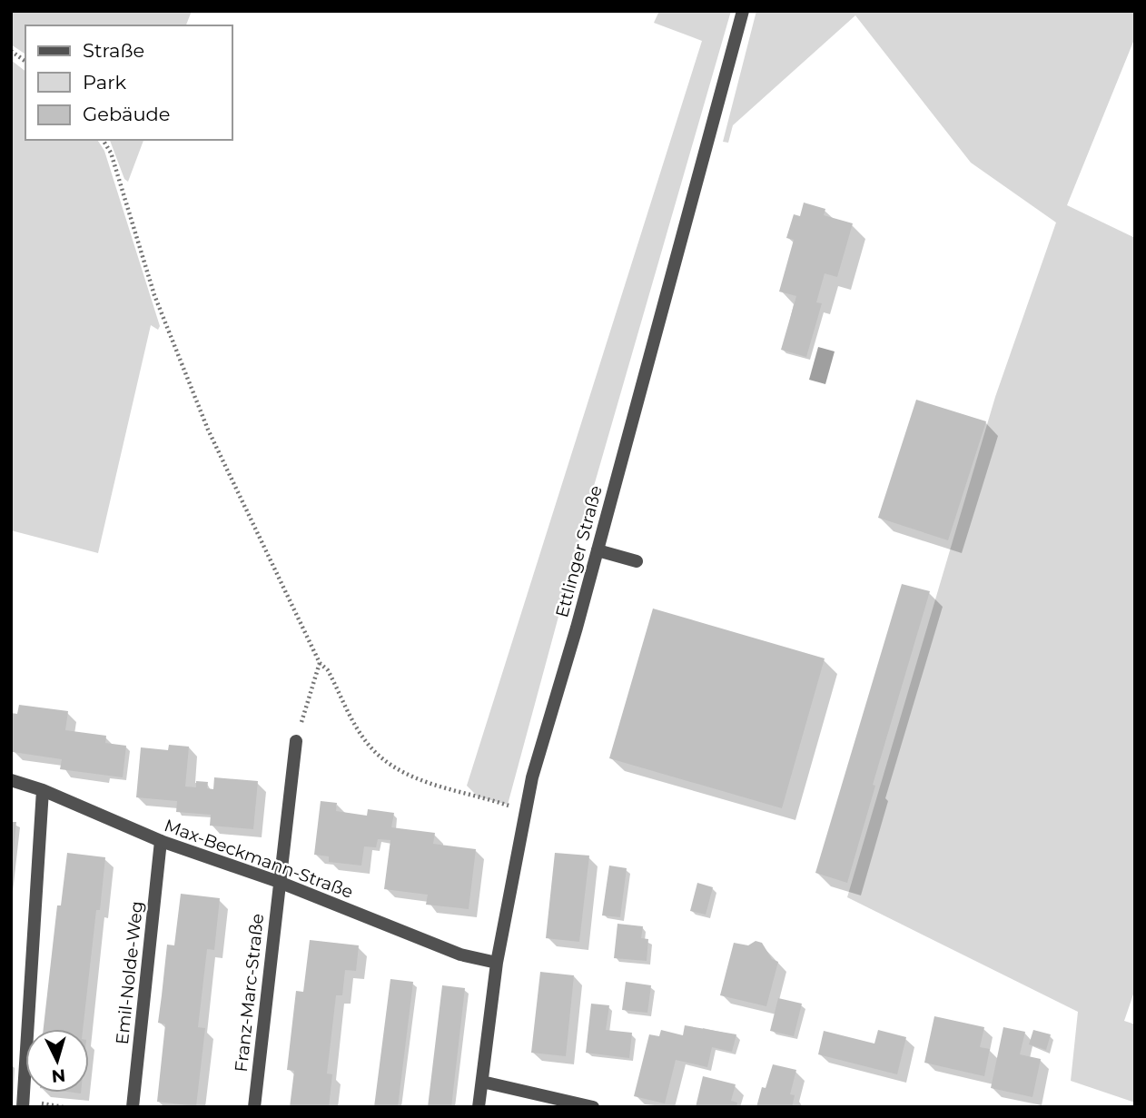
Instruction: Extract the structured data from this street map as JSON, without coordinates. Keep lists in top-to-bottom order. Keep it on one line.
{"streets":{"street":["Ettlinger Straße","Max-Beckmann-Straße","Emil-Nolde-Weg","Franz-Marc-Straße"]},"crossings":[["Ettlinger Straße","Max-Beckmann-Straße"],["Max-Beckmann-Straße","Emil-Nolde-Weg"],["Max-Beckmann-Straße","Franz-Marc-Straße"]],"legend":["Straße","Park","Gebäude"],"north":"bottom"}
